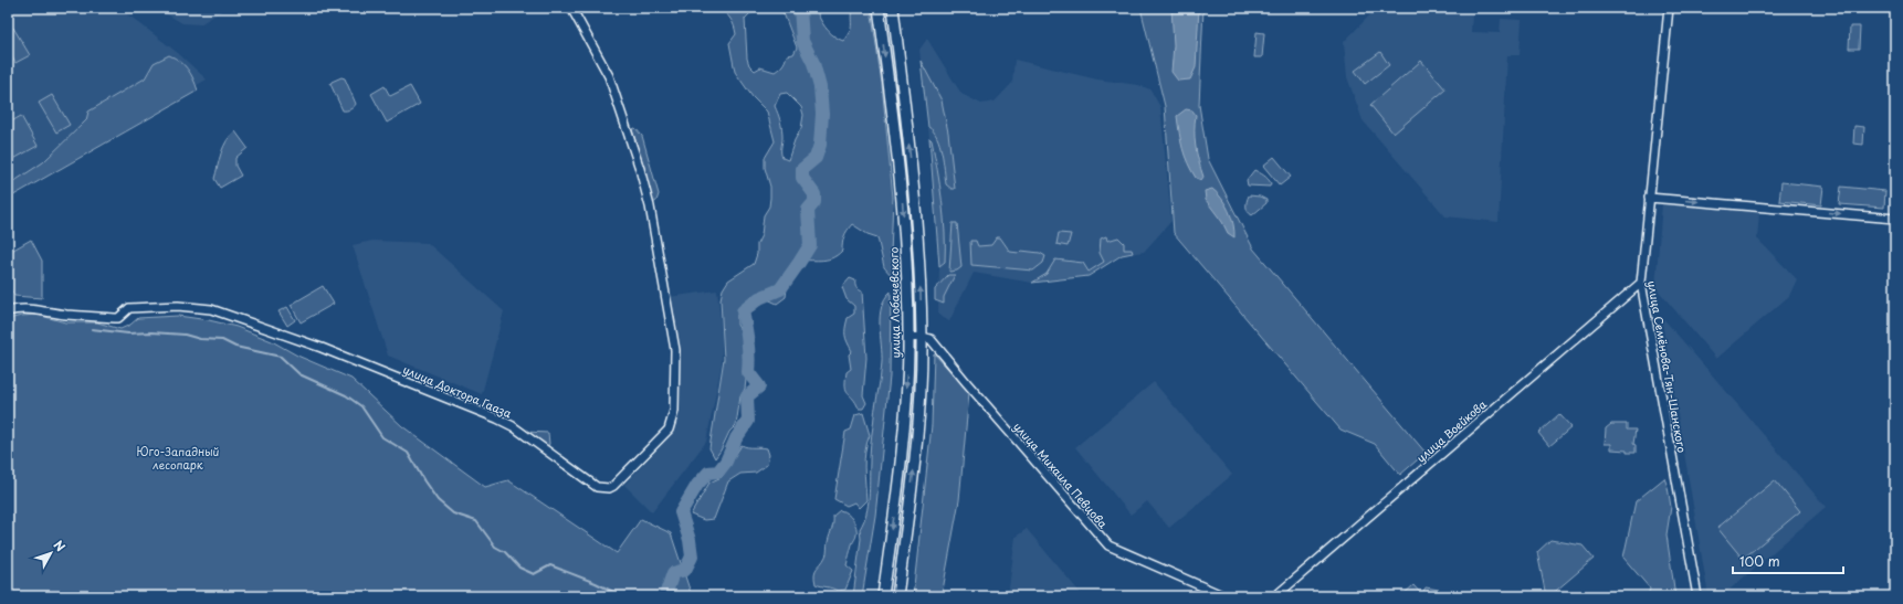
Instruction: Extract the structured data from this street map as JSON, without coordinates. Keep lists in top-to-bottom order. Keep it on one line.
{"streets":{"main road":["улица Лобачевского"],"street":["улица Семёнова-Тян-Шанского","улица Доктора Гааза","улица Воейкова","улица Михаила Певцова"]},"crossings":[["улица Семёнова-Тян-Шанского","улица Воейкова"]],"parks":["Юго-Западный лесопарк"],"scale_bar":"100 m","north":"top right"}
